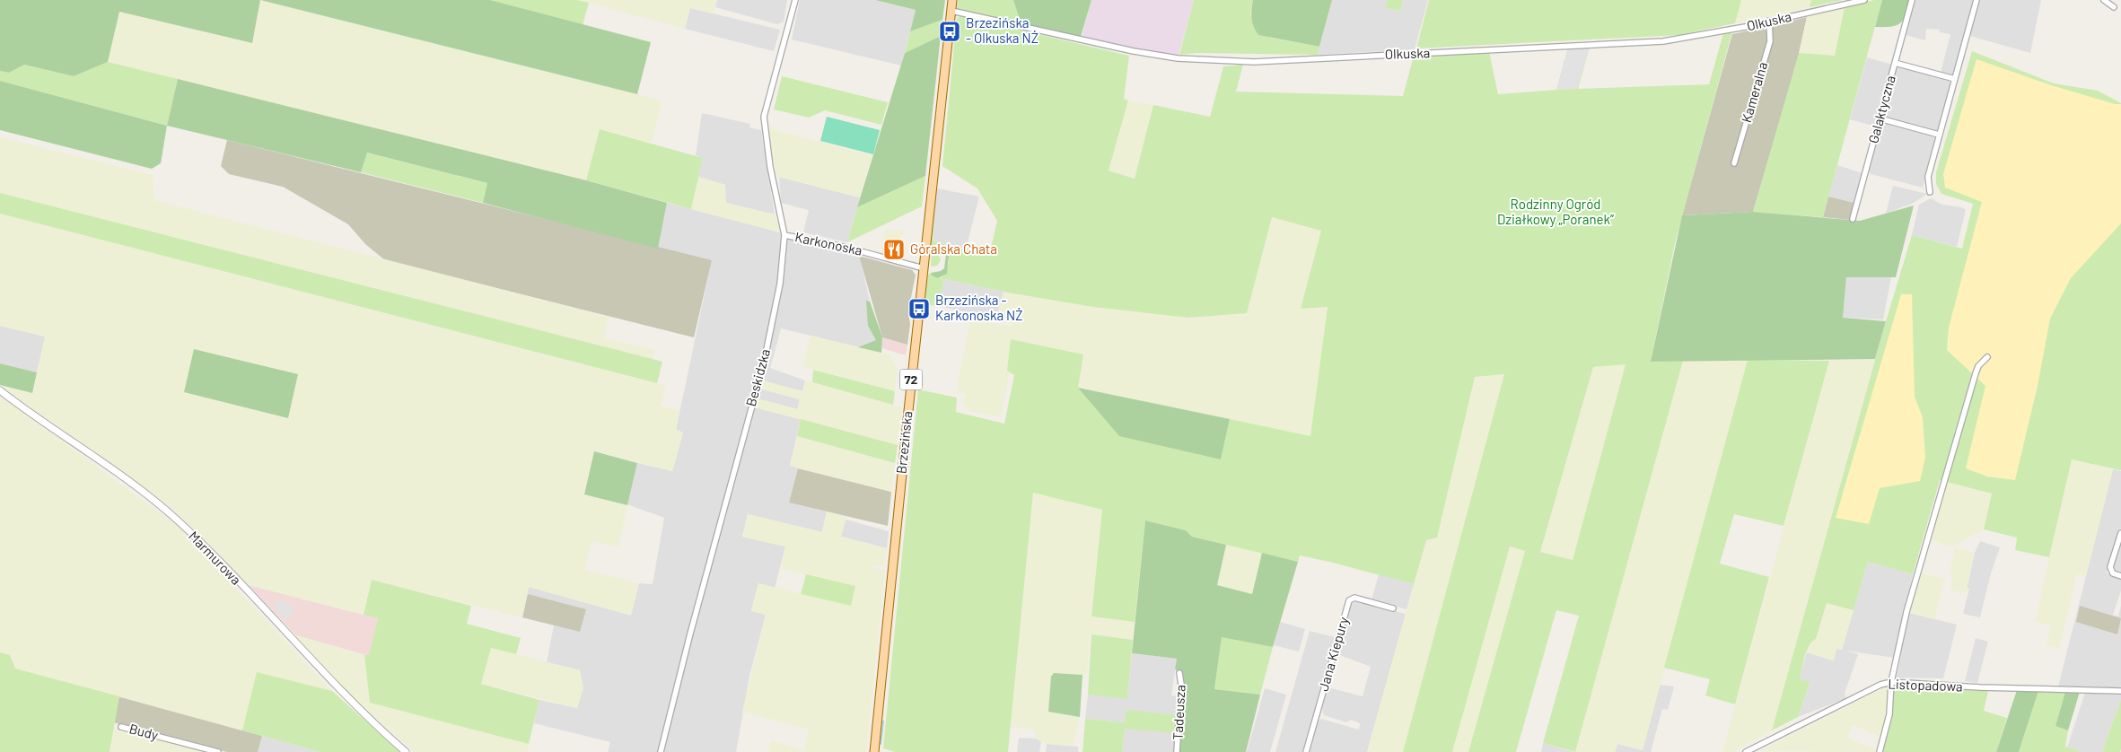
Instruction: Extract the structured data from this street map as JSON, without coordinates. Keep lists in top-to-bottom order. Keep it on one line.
{"streets":{"main road":["72","Brzezińska"],"street":["Olkuska","Kameralna","Galaktyczna","Karkonoska","Beskidzka","Marmurowa","Jana Kiepury","Listopadowa","Tadeusza","Budy"]},"crossings":[["Olkuska","Kameralna"],["Olkuska","Brzezińska"],["Karkonoska","Beskidzka"],["Karkonoska","Brzezińska"]],"parks":["Rodzinny Ogród Działkowy „Poranek”"],"places":{"bus stop":["Brzezińska - Olkuska NŻ","Brzezińska - Karkonoska NŻ"],"restaurant":["Góralska Chata"]}}
